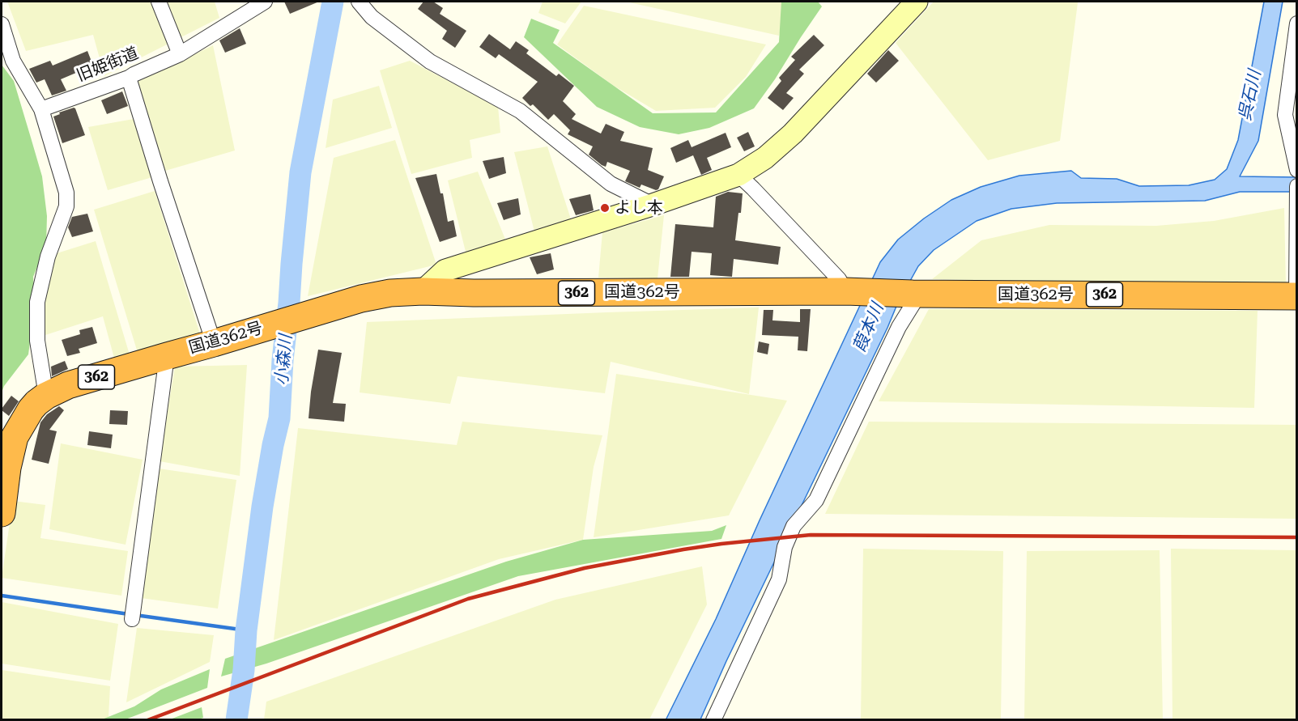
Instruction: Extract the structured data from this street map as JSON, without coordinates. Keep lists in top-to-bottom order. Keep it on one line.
{"streets":{"highway":["国道362号","362"],"street":["旧姫街道"]},"water":["呉石川","葭本川","小森川"],"places":["よし本"]}
